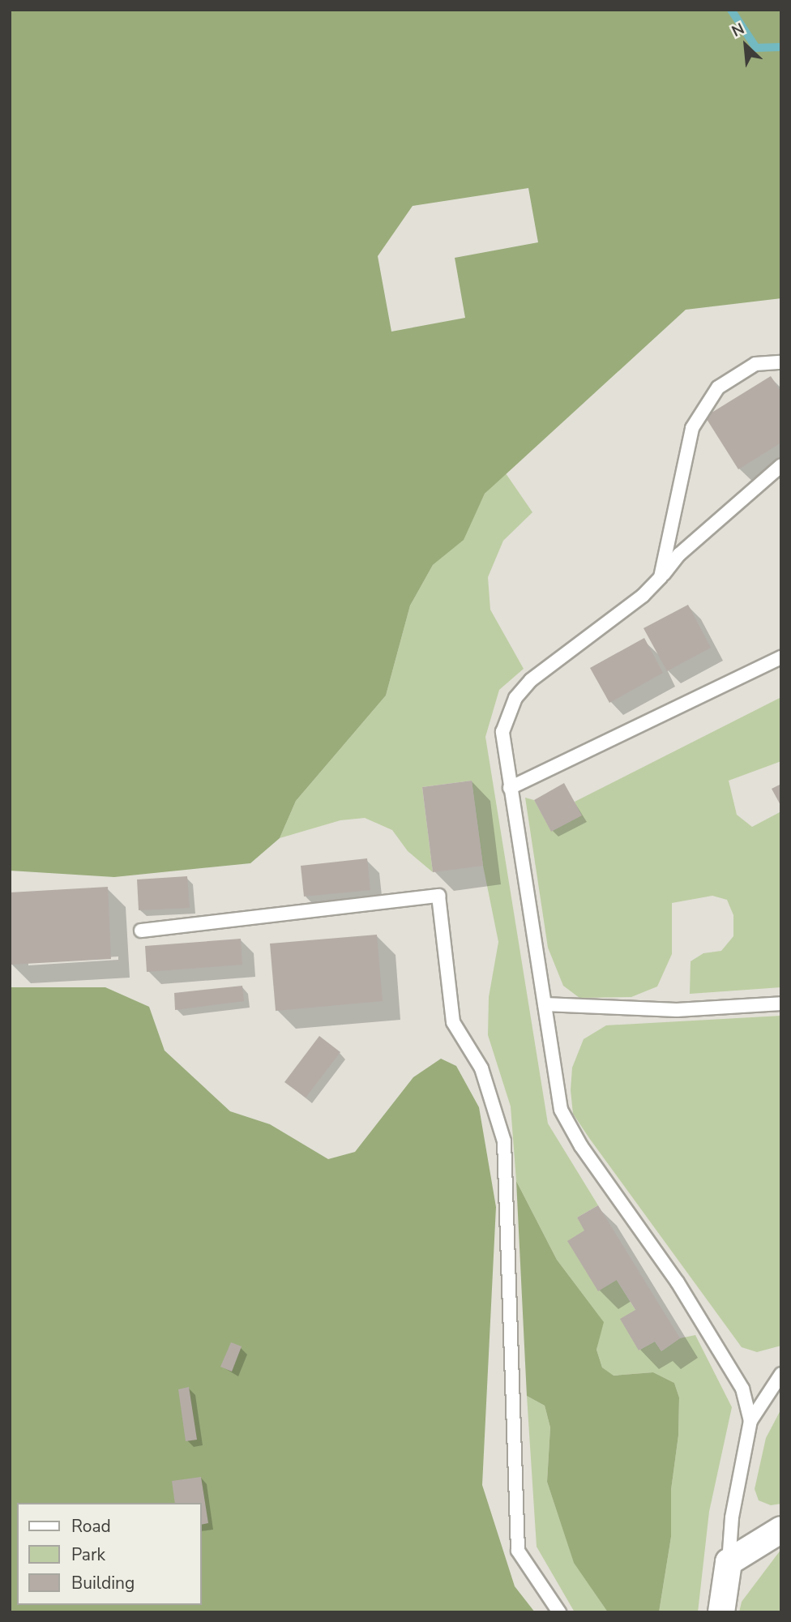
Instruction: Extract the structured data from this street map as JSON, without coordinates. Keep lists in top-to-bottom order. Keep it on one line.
{"legend":["Road","Park","Building"],"north":"top left"}
